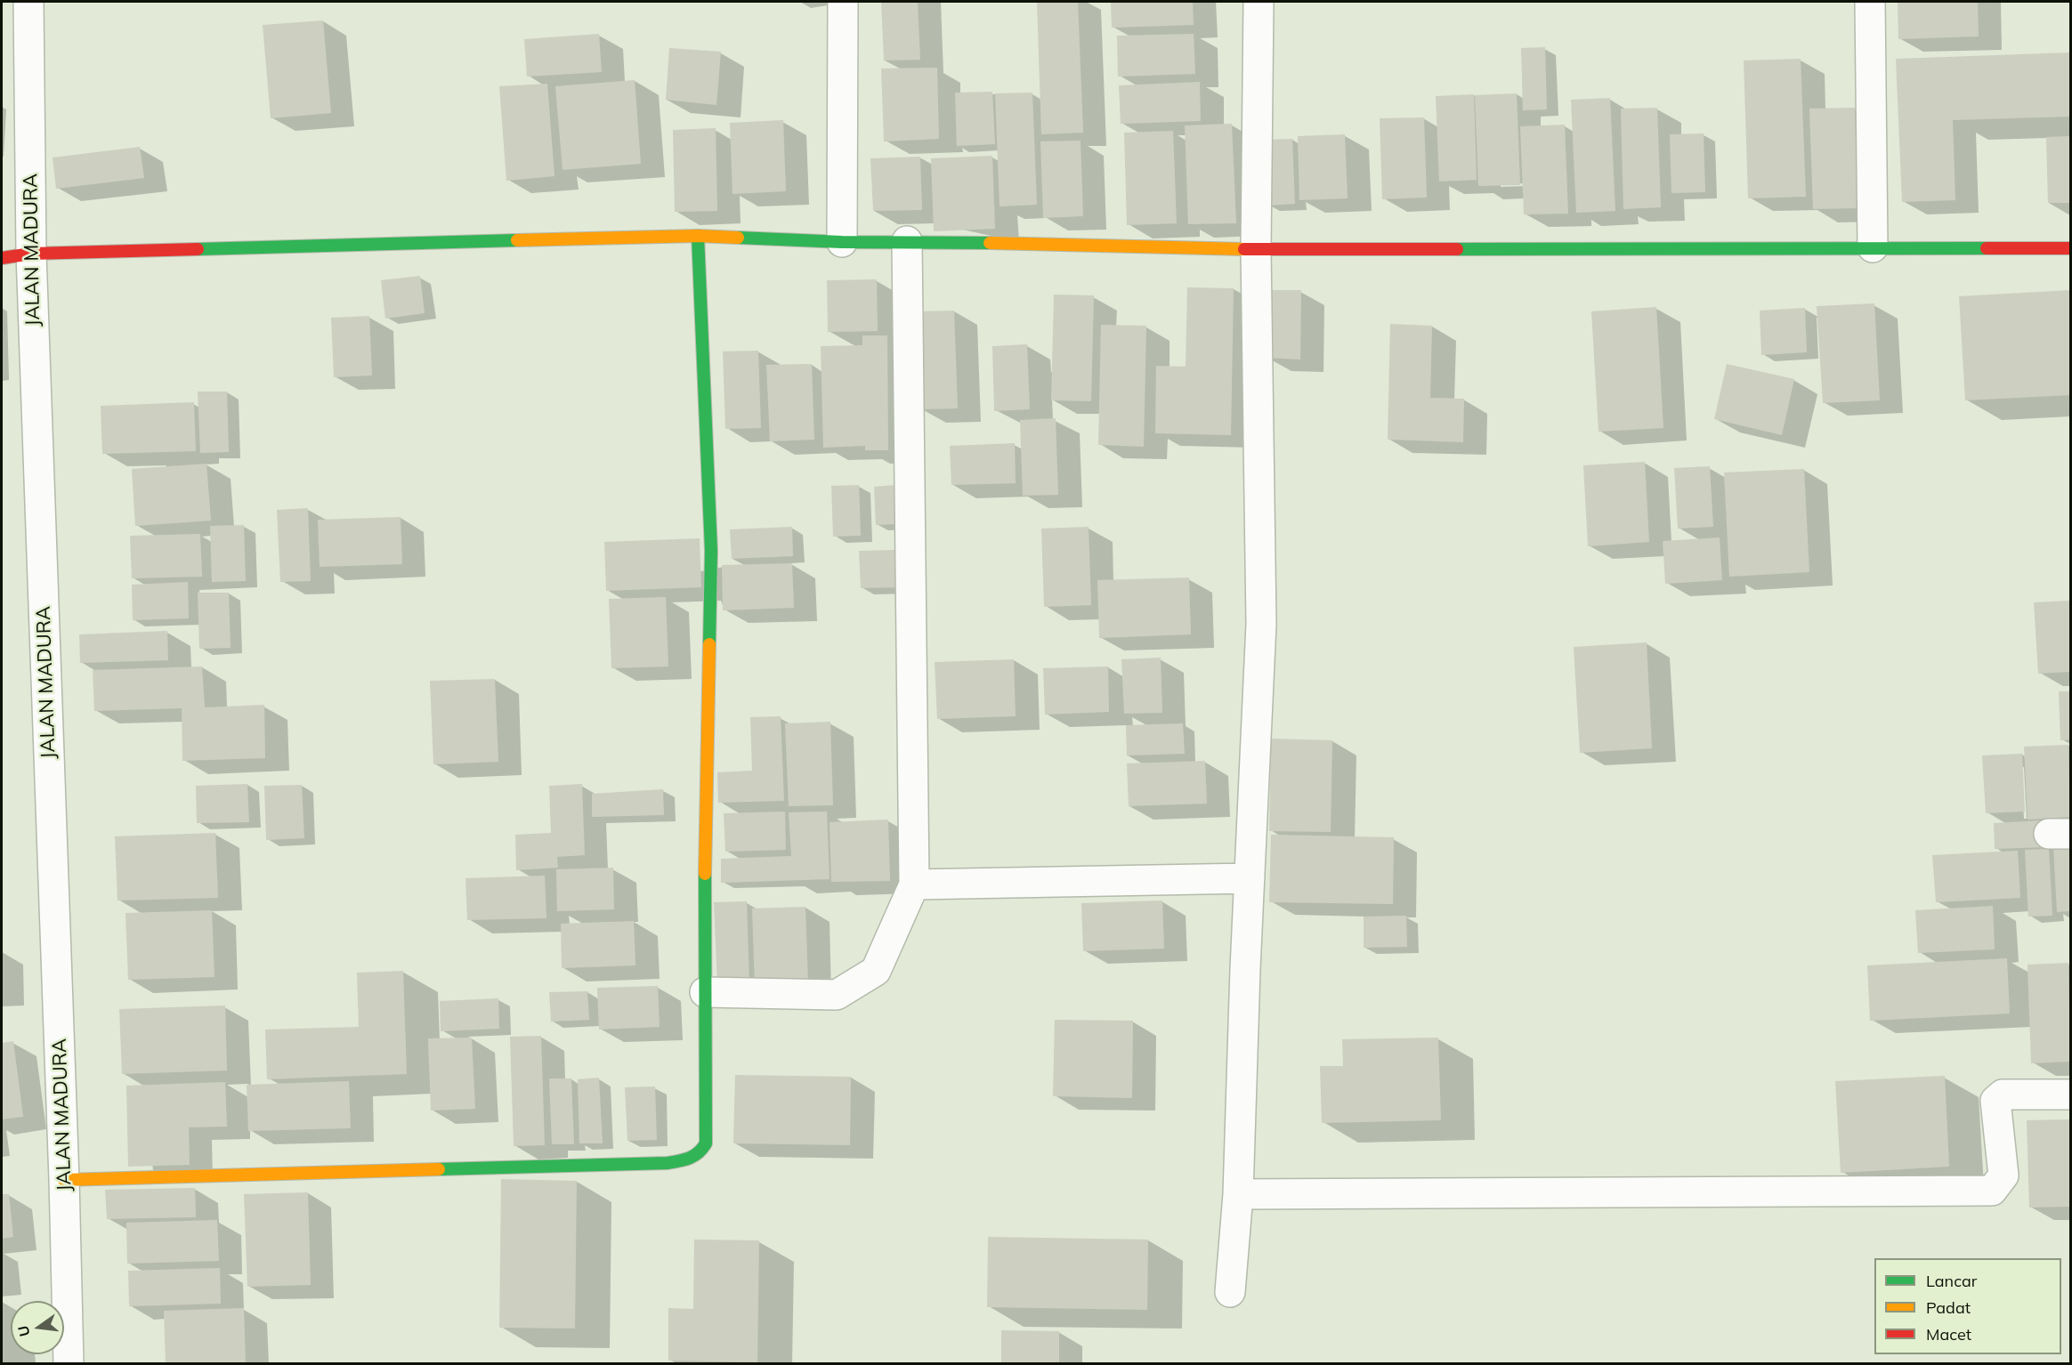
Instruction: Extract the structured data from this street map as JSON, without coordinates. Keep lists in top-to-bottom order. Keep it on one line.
{"streets":{"street":["JALAN MADURA"]},"legend":["Lancar","Padat","Macet"],"north":"left"}
